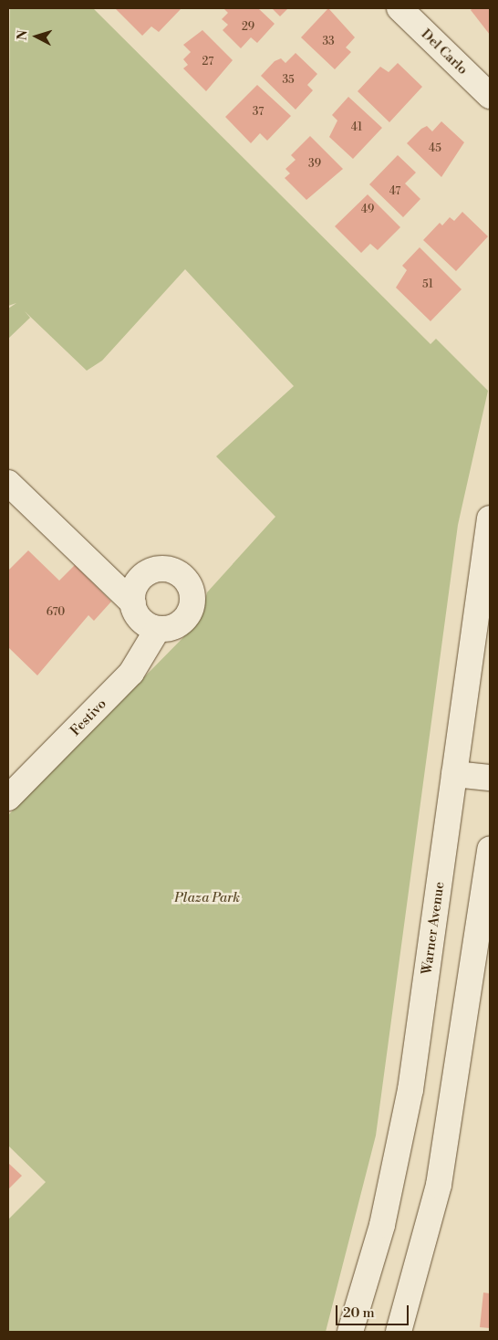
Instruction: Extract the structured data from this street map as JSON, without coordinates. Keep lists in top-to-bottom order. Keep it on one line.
{"streets":{"street":["Del Carlo","Festivo","Warner Avenue"]},"parks":["Plaza Park"],"house_numbers":["29","33","27","35","37","41","45","39","47","49","51","670"],"scale_bar":"20 m","north":"left"}
